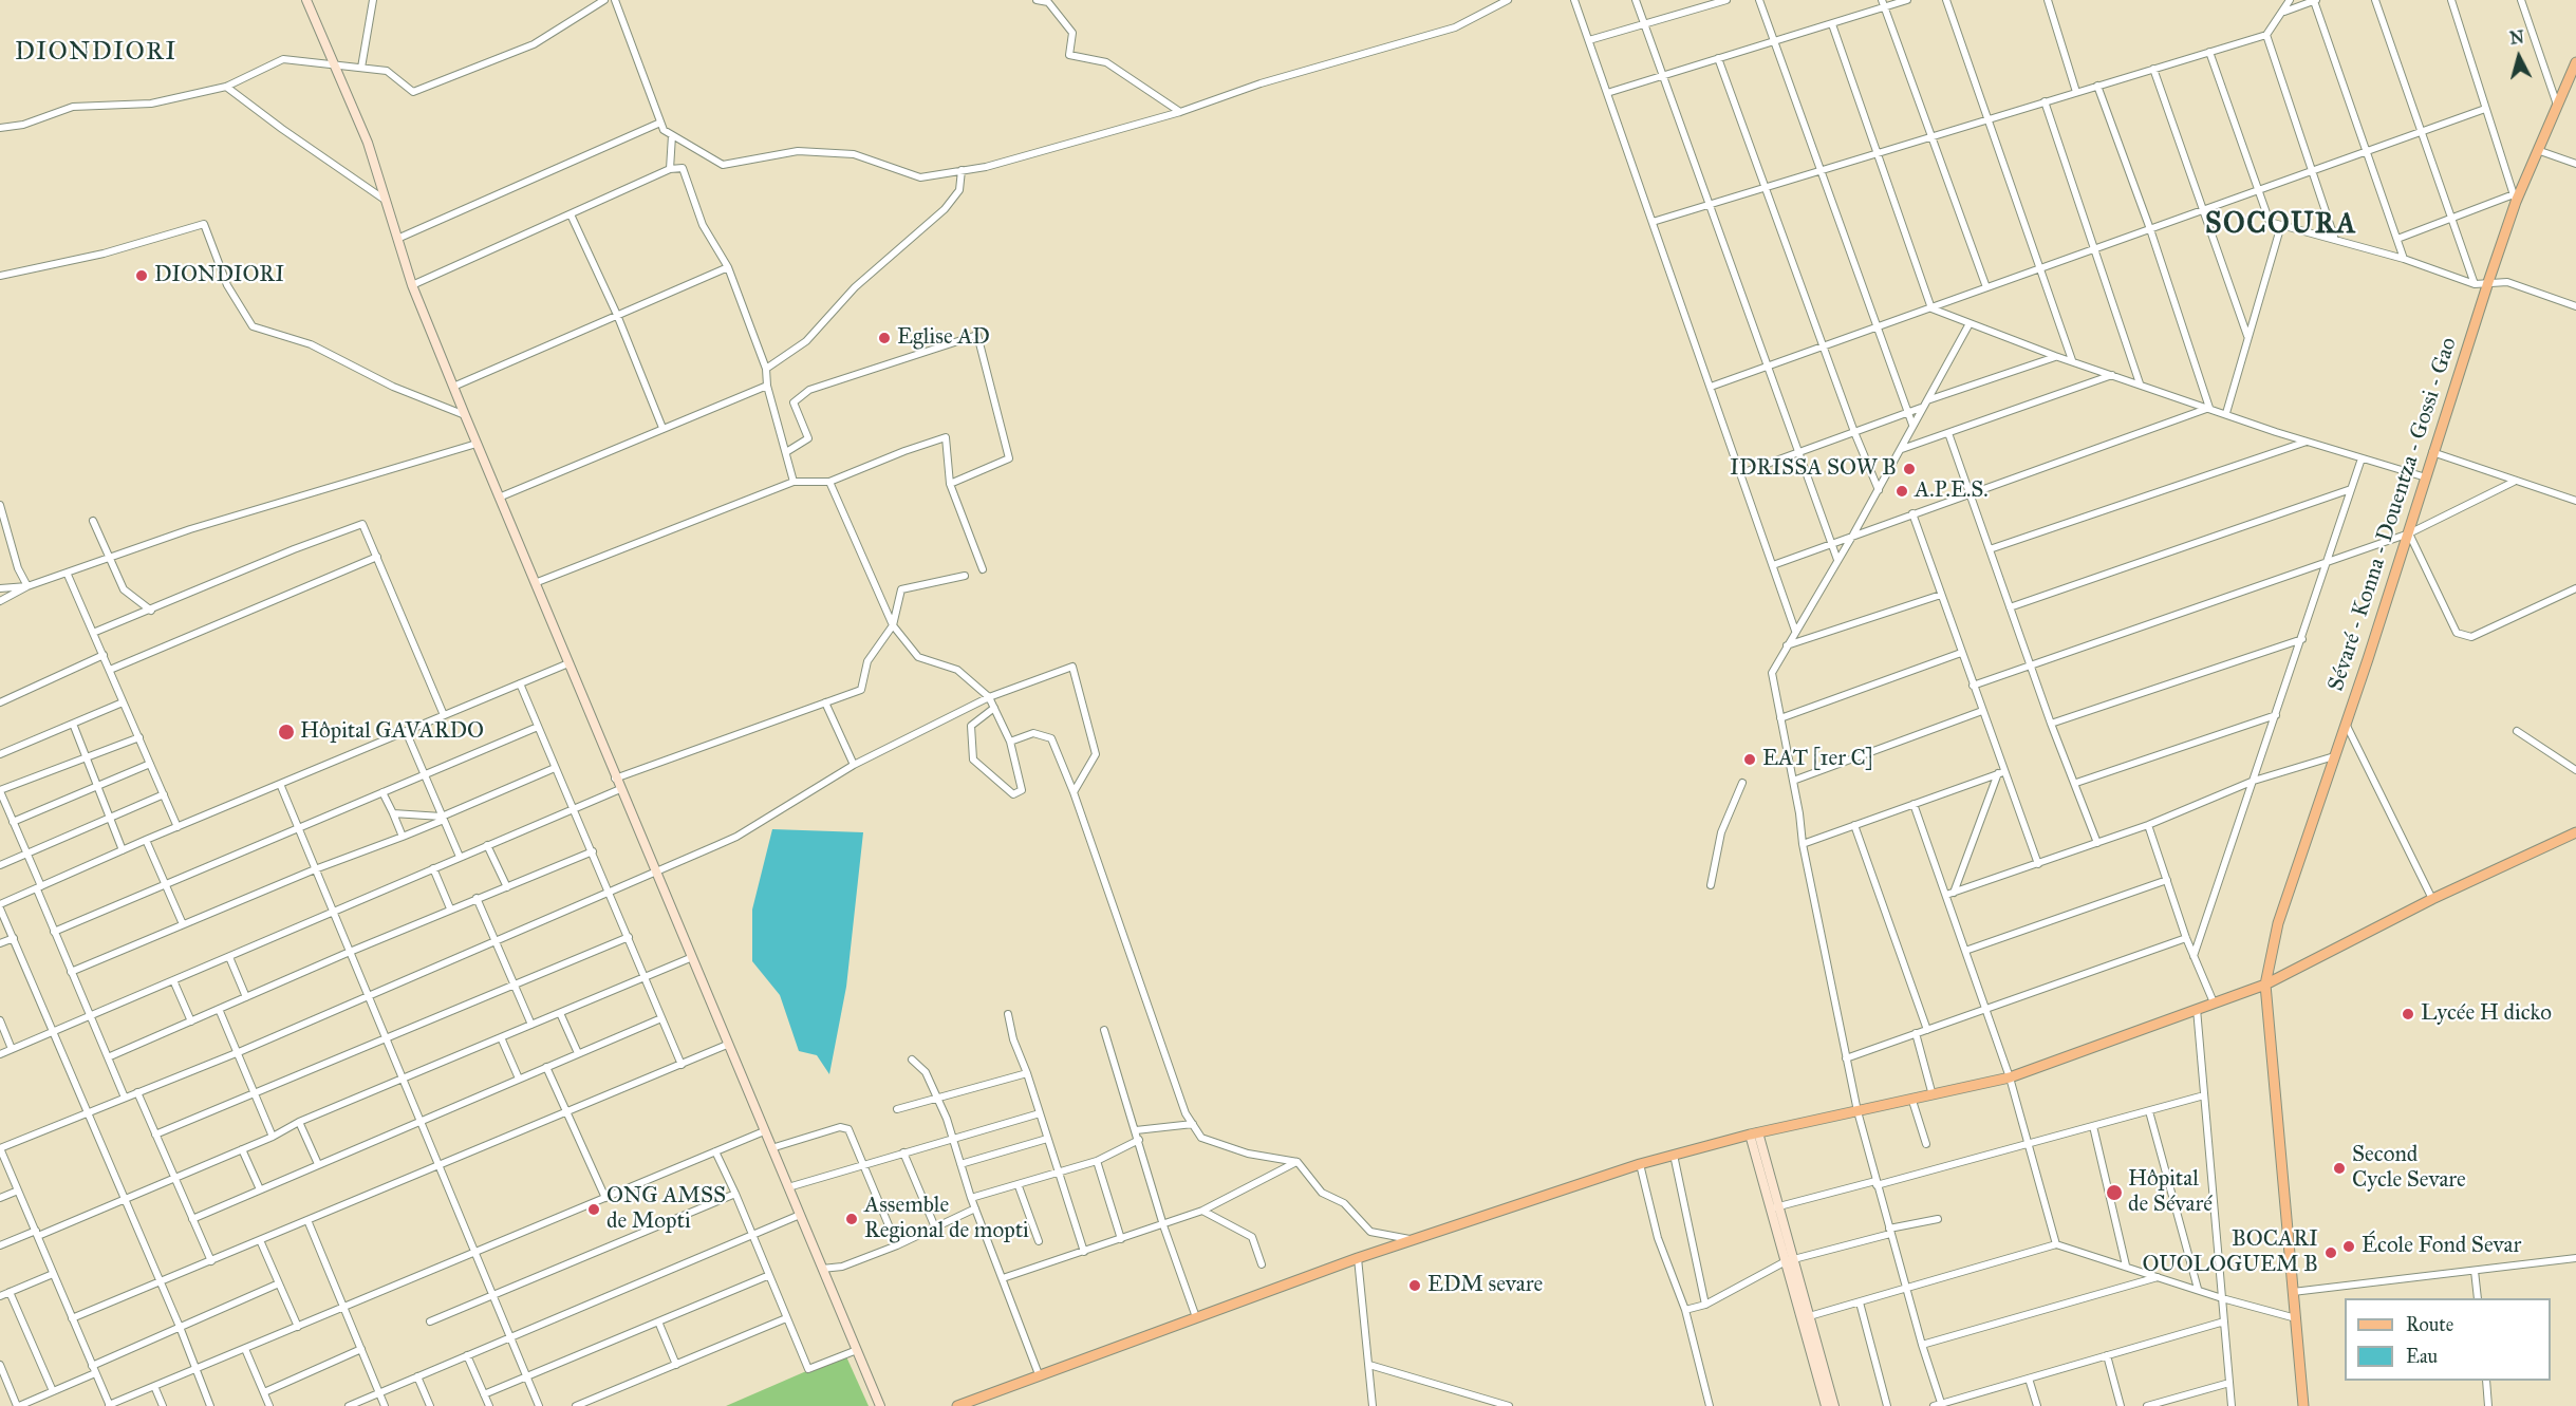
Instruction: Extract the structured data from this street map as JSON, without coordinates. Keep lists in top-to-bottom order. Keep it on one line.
{"streets":{"main road":["Sévaré - Konna - Douentza - Gossi - Gao"]},"districts":["DIONDIORI","SOCOURA"],"places":["DIONDIORI","Eglise AD","IDRISSA SOW B","A.P.E.S.","Hôpital GAVARDO","EAT [1er C]","Lycée H dicko","Second Cycle Sevare","Hôpital de Sévaré","ONG AMSS de Mopti","Assemble Regional de mopti","École Fond Sevar","BOCARI OUOLOGUEM B","EDM sevare"],"legend":["Route","Eau"],"north":"top"}
